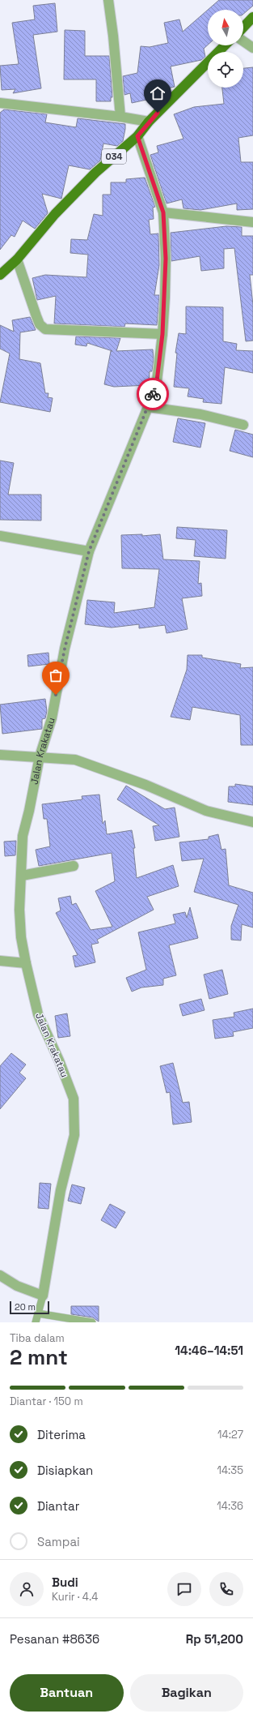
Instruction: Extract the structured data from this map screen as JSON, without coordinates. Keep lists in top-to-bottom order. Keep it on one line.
{"streets":{"main road":["034"],"street":["Jalan Krakatau"]},"crossings":[["034","Jalan Krakatau"]],"scale_bar":"20 m","north":"top","page":{"scale":"20 m","heading":["2 mnt","Tiba dalam","14:46–14:51"],"panel":["Budi","Kurir · 4.4","Pesanan #8636","Rp 51,200"],"bar":"Diantar · 150 m","list":[["Diterima","14:27"],["Disiapkan","14:35"],["Diantar","14:36"],"Sampai"],"buttons":["Bantuan","Bagikan"]}}
